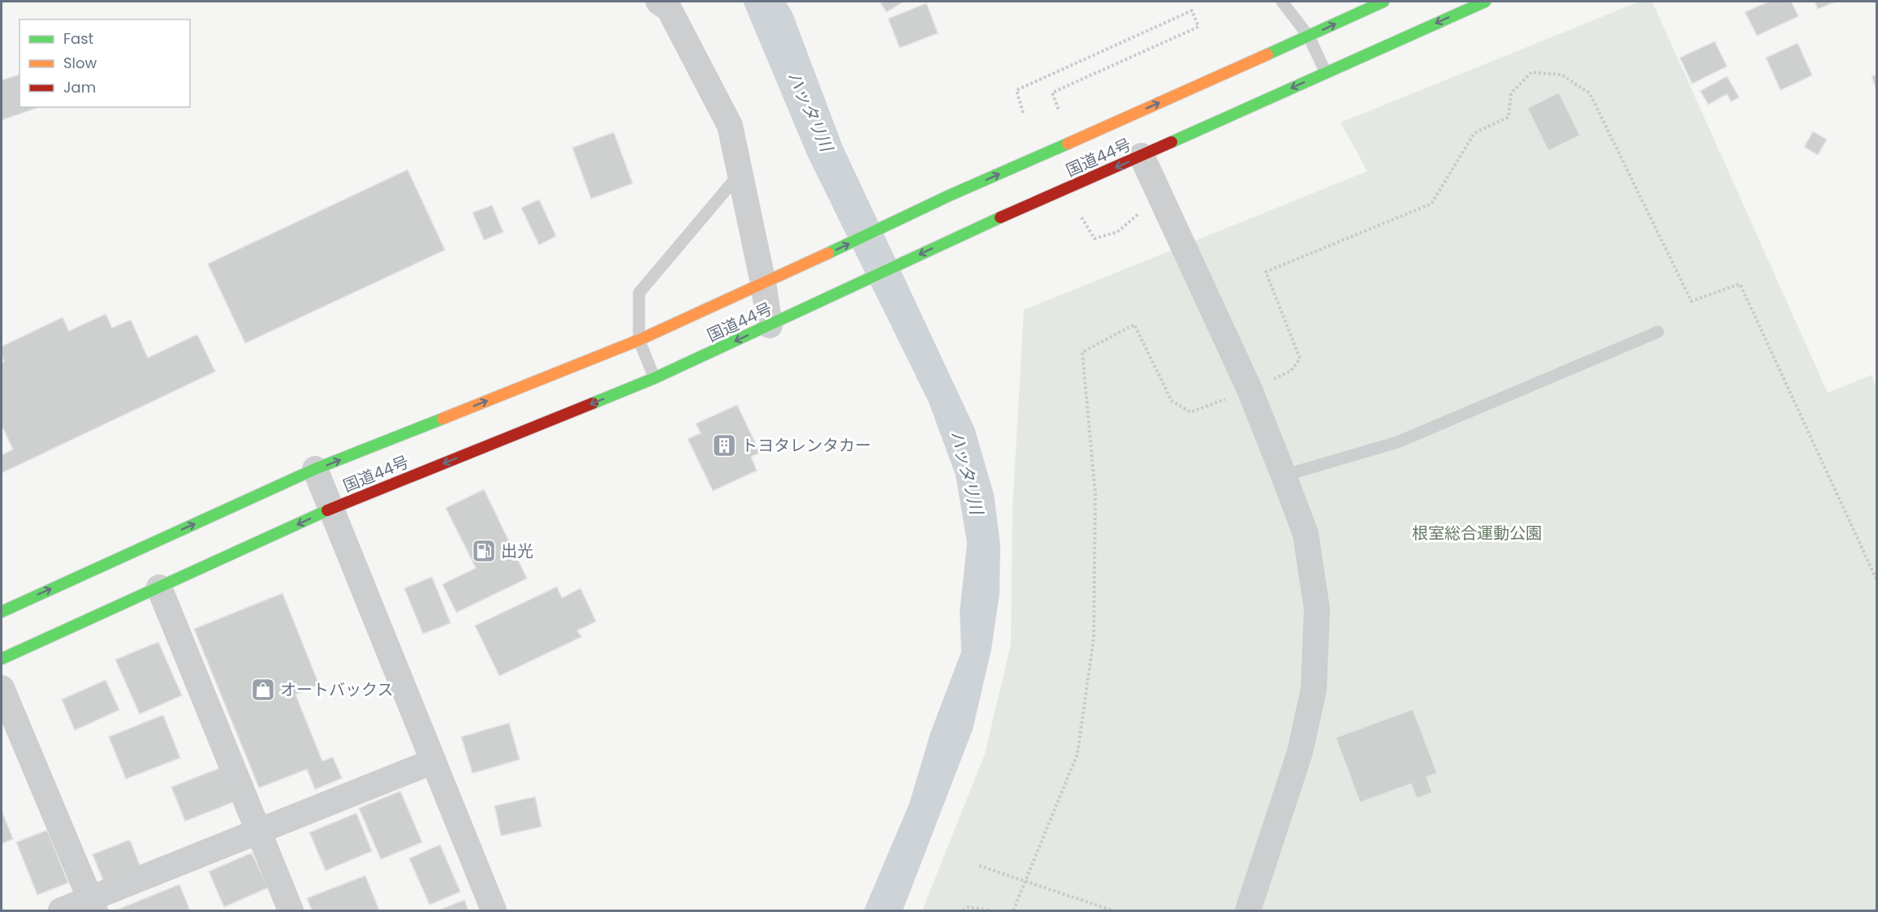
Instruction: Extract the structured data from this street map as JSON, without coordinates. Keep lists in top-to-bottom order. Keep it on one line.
{"streets":{"highway":["国道44号"]},"water":["ハッタリ川"],"parks":["根室総合運動公園"],"places":{"building":["トヨタレンタカー"],"fuel station":["出光"],"shop":["オートバックス"]},"legend":["Fast","Slow","Jam"]}
